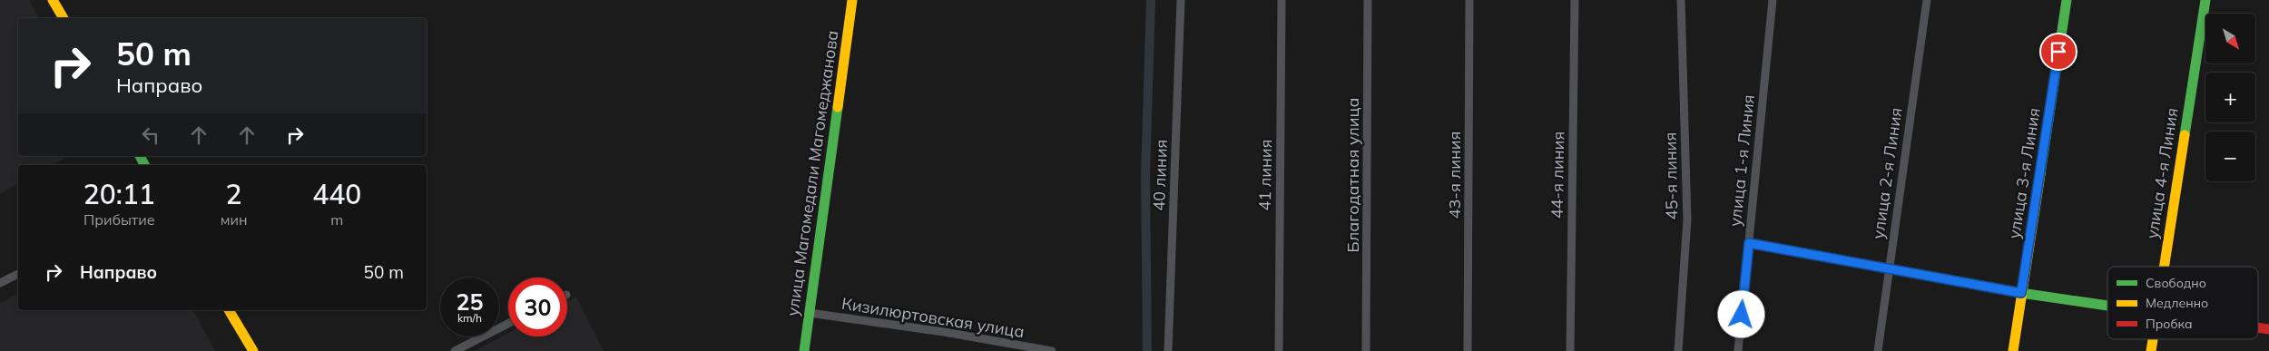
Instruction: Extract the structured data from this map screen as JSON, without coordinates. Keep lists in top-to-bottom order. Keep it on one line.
{"streets":{"street":["улица 1-я Линия","улица Магомедали Магомеджановa","улица 2-я Линия","улица 3-я Линия","улица 4-я Линия","40 линия","41 линия","Благодатная улица","43-я линия","44-я линия","45-я линия","Кизилюртовская улица"]},"crossings":[["улица Магомедали Магомеджановa","Кизилюртовская улица"]],"legend":["Свободно","Медленно","Пробка"],"north":"bottom right","page":{"map_buttons":["+","−"],"turn":["50 m","Направо"],"eta":["20:11","Прибытие","2","мин","440","m"],"list":[{"name":"Направо","value":"50 m"}],"speed":"25 km/h","limit":"30"}}
